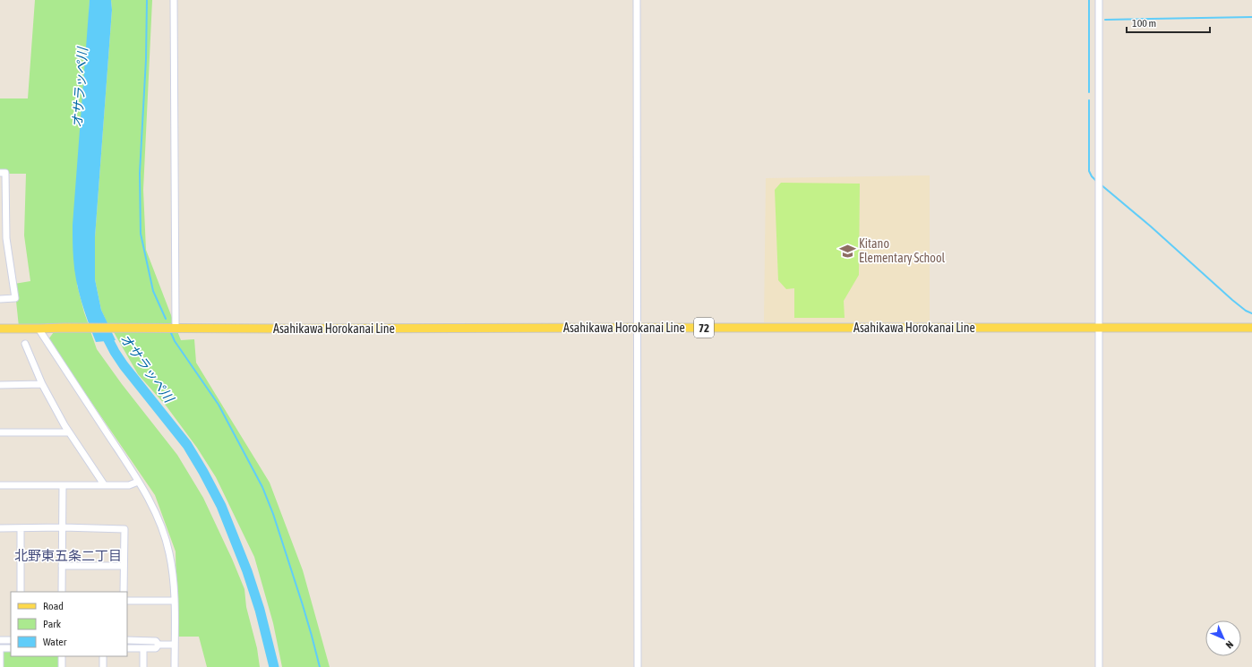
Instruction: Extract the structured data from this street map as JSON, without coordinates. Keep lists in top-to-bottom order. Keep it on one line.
{"streets":{"main road":["Asahikawa Horokanai Line","72"]},"crossings":[["Asahikawa Horokanai Line","72"]],"districts":["北野東五条二丁目"],"water":["オサラッペ川"],"places":{"school or university":["Kitano Elementary School"]},"legend":["Road","Park","Water"],"scale_bar":"100 m","north":"bottom right"}
